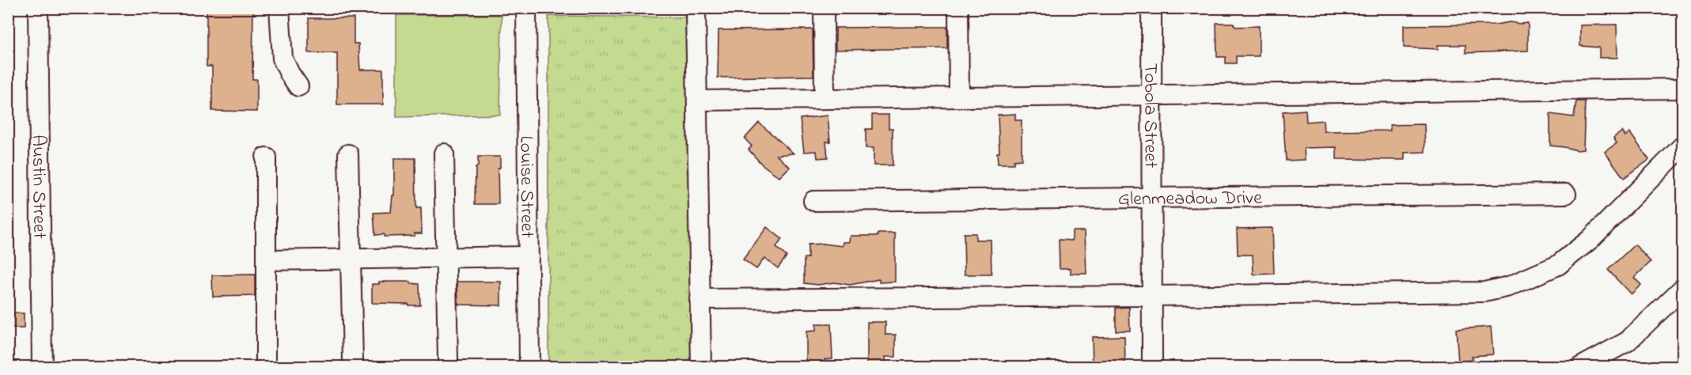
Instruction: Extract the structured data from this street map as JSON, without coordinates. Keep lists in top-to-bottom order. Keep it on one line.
{"streets":{"street":["Tobola Street","Austin Street","Louise Street","Glenmeadow Drive"]},"crossings":[["Tobola Street","Glenmeadow Drive"]]}
